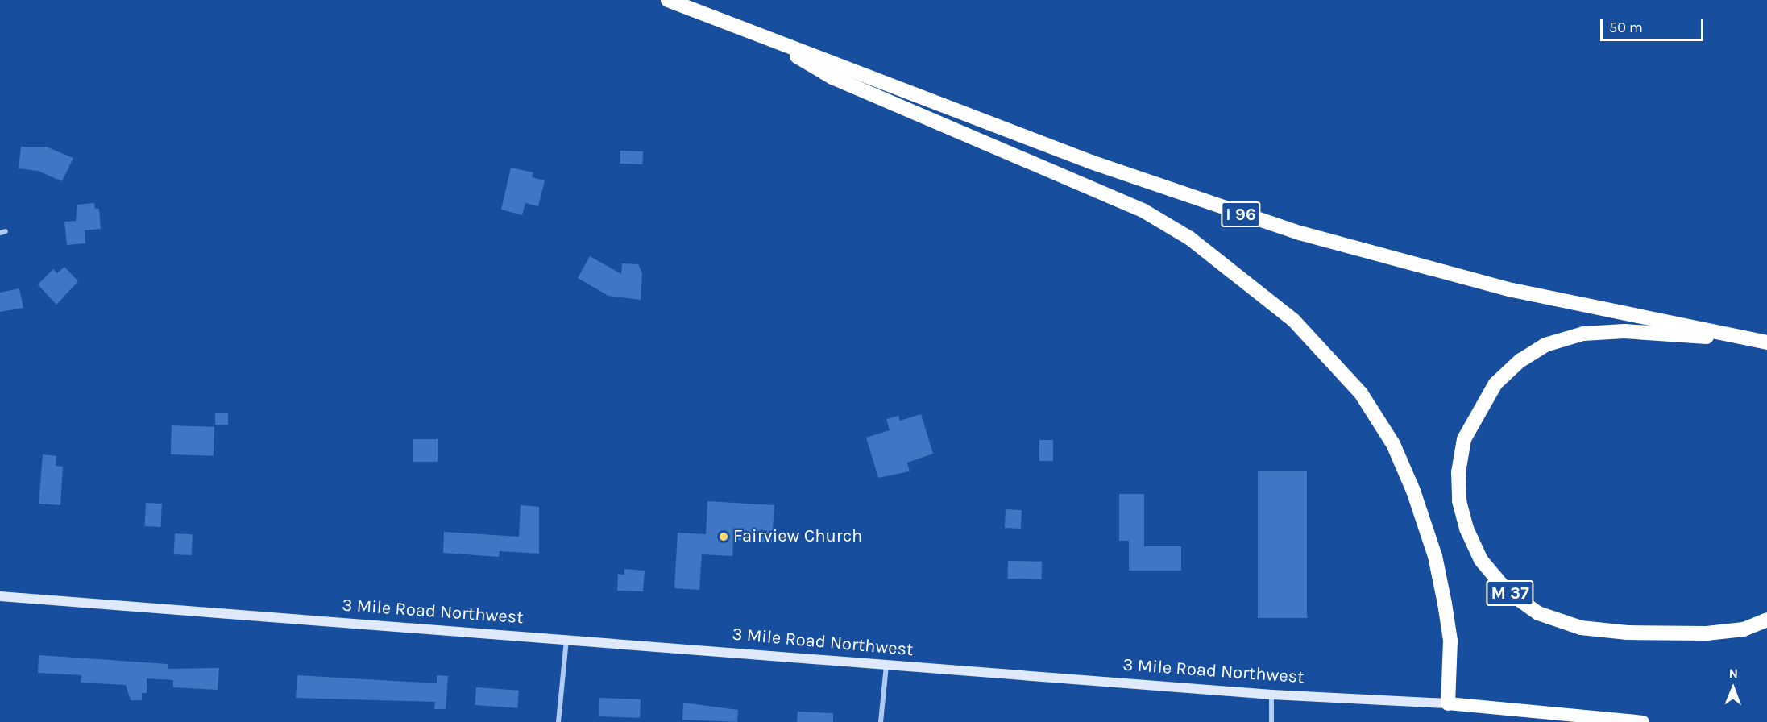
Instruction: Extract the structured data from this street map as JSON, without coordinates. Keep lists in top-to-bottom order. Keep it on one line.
{"streets":{"highway":["I 96","M 37","3 Mile Road Northwest"]},"crossings":[["I 96","M 37"]],"places":["Fairview Church"],"scale_bar":"50 m","north":"top"}
